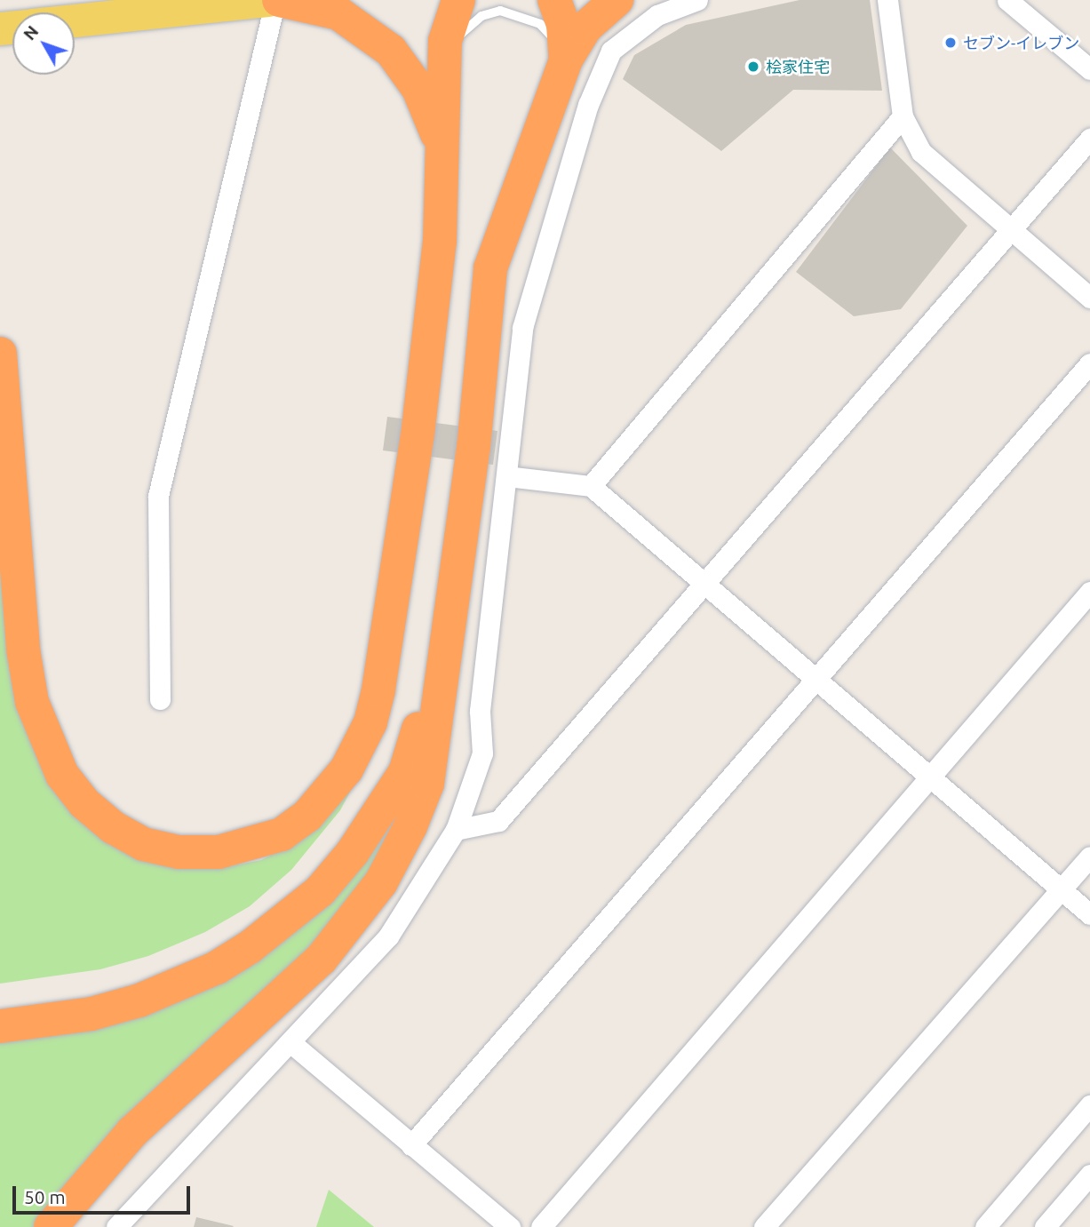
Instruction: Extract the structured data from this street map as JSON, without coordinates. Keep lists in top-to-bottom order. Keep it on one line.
{"places":["セブン-イレブン","桧家住宅"],"scale_bar":"50 m","north":"top left"}
